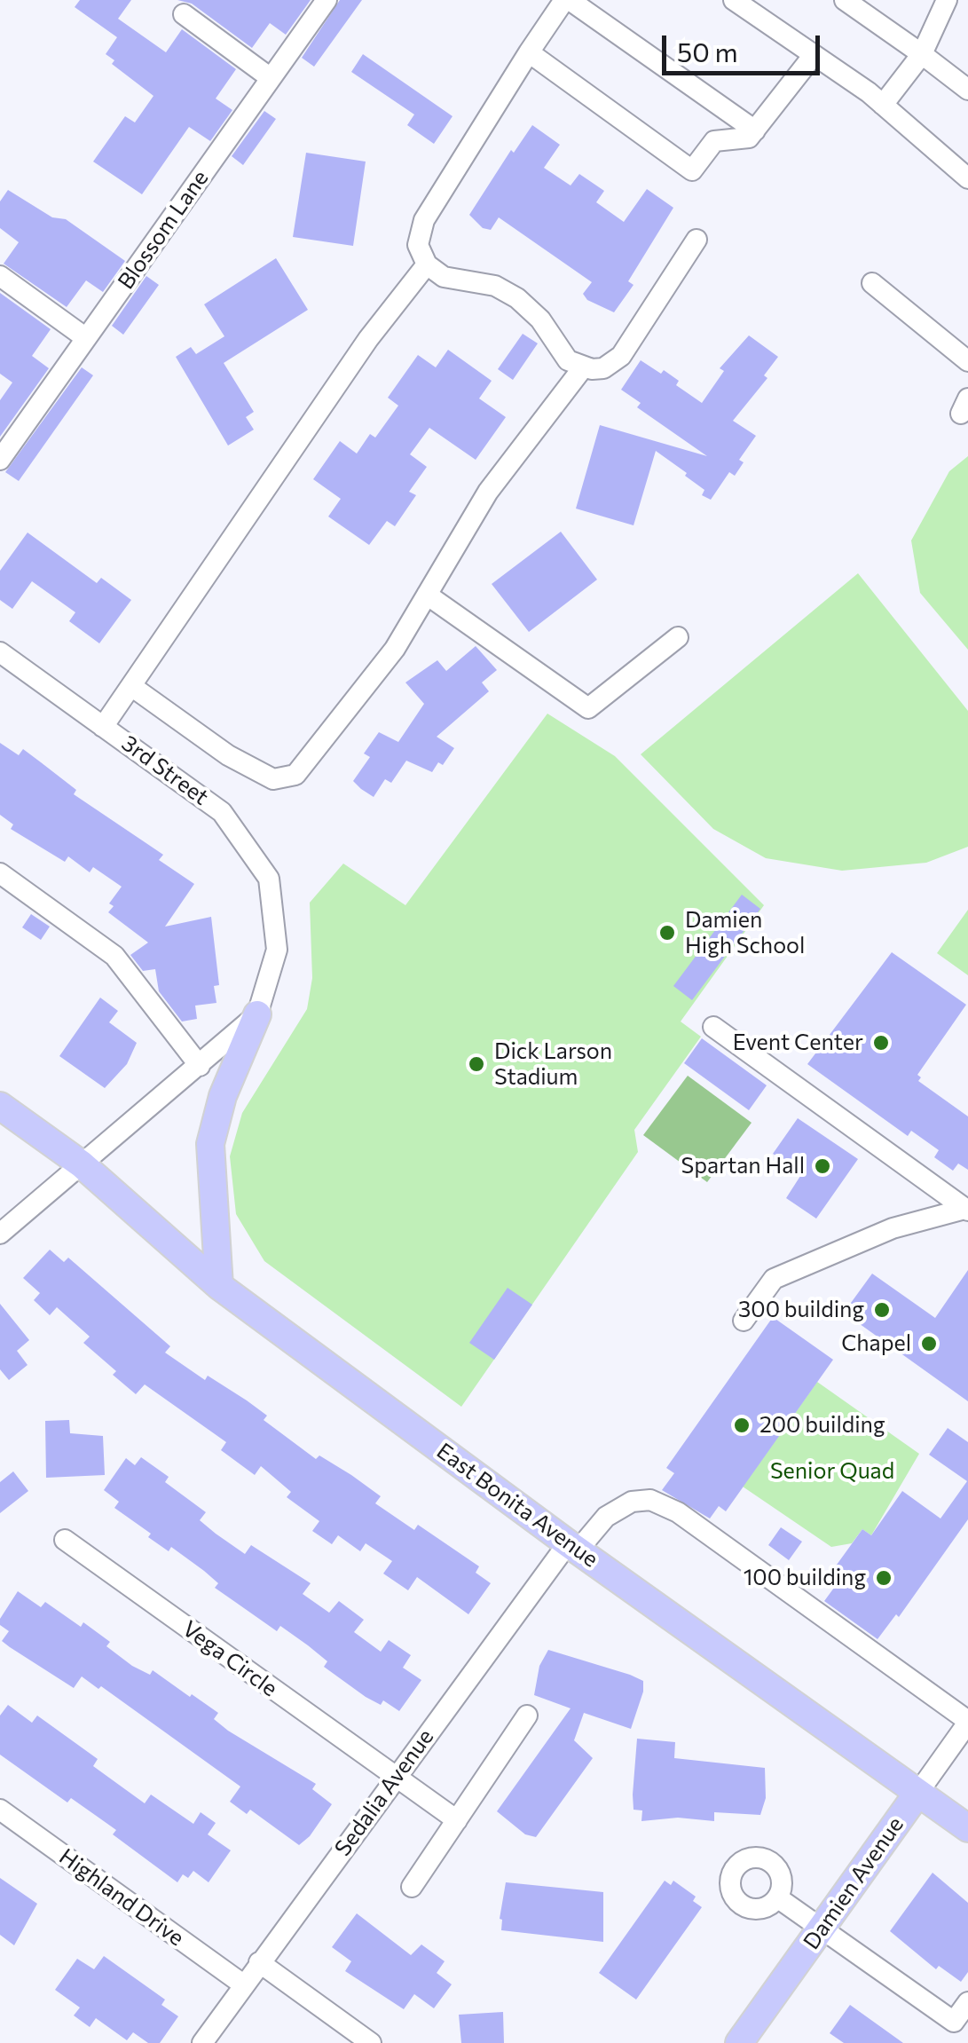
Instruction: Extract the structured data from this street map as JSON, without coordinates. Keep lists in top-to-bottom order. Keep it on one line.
{"streets":{"main road":["East Bonita Avenue","Damien Avenue"],"street":["Blossom Lane","3rd Street","Vega Circle","Sedalia Avenue","Highland Drive"]},"crossings":[["East Bonita Avenue","Sedalia Avenue"],["East Bonita Avenue","Damien Avenue"],["Vega Circle","Sedalia Avenue"],["Sedalia Avenue","Damien Avenue"],["Sedalia Avenue","Highland Drive"]],"parks":["Senior Quad"],"places":["Damien High School","Event Center","Dick Larson Stadium","Spartan Hall","300 building","Chapel","200 building","100 building"],"scale_bar":"50 m"}
